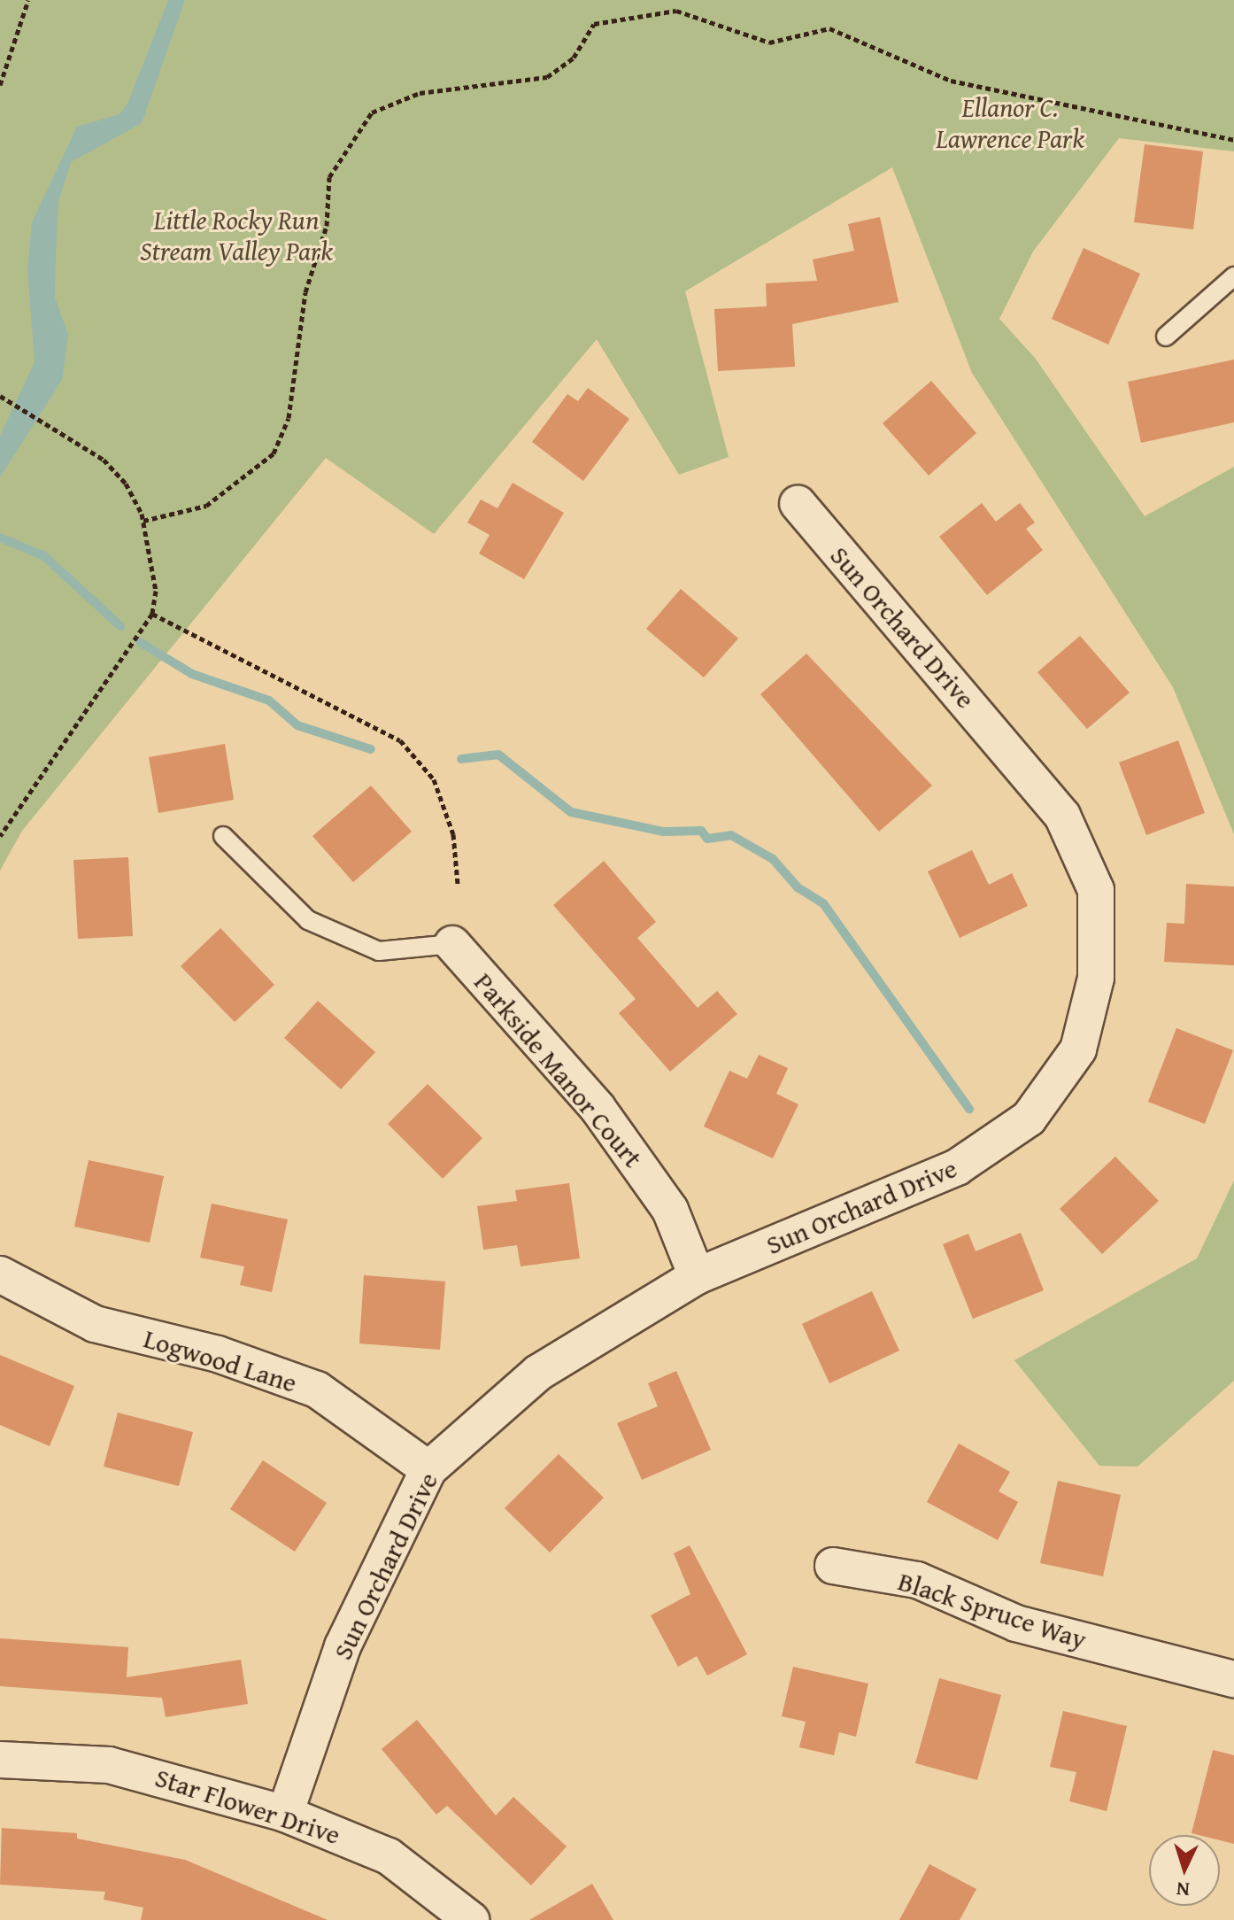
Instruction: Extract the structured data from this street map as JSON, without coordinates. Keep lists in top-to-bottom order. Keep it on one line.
{"streets":{"street":["Sun Orchard Drive","Parkside Manor Court","Logwood Lane","Black Spruce Way","Star Flower Drive"]},"crossings":[["Sun Orchard Drive","Parkside Manor Court"],["Sun Orchard Drive","Logwood Lane"],["Sun Orchard Drive","Star Flower Drive"]],"parks":["Ellanor C. Lawrence Park","Little Rocky Run Stream Valley Park"],"north":"bottom"}
